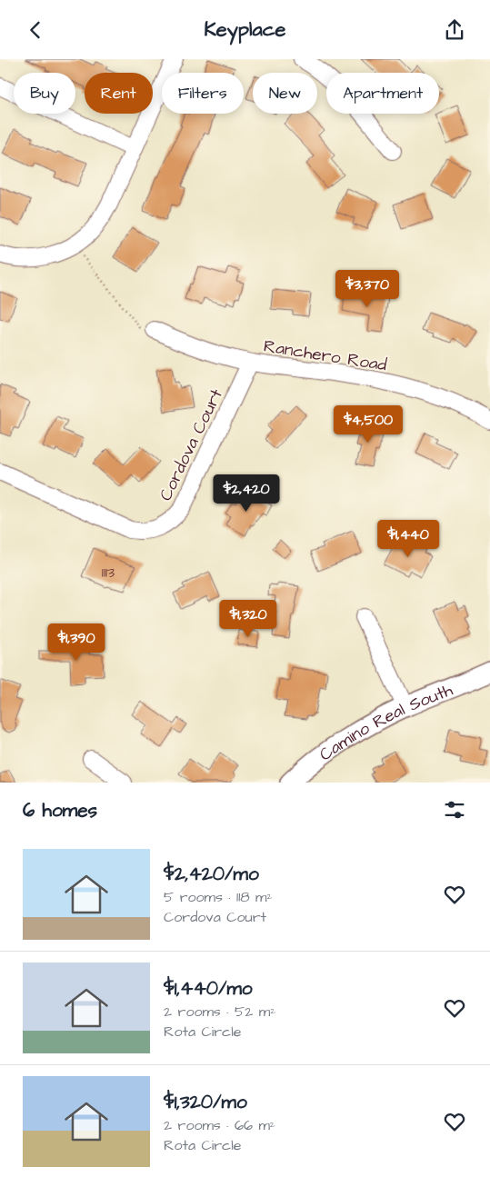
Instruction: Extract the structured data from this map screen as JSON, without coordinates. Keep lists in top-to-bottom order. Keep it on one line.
{"streets":{"street":["Ranchero Road","Cordova Court","Camino Real South"]},"crossings":[["Ranchero Road","Cordova Court"]],"house_numbers":["1113"],"page":{"header":"Keyplace","chip":["Buy","Rent","Filters","New","Apartment"],"price":["$3,370","$4,500","$2,420","$1,440","$1,320","$1,390"],"heading":"6 homes","list":[{"name":"$2,420/mo","note":"5 rooms · 118 m² · Cordova Court"},{"name":"$1,440/mo","note":"2 rooms · 52 m² · Rota Circle"},{"name":"$1,320/mo","note":"2 rooms · 66 m² · Rota Circle"}]}}
